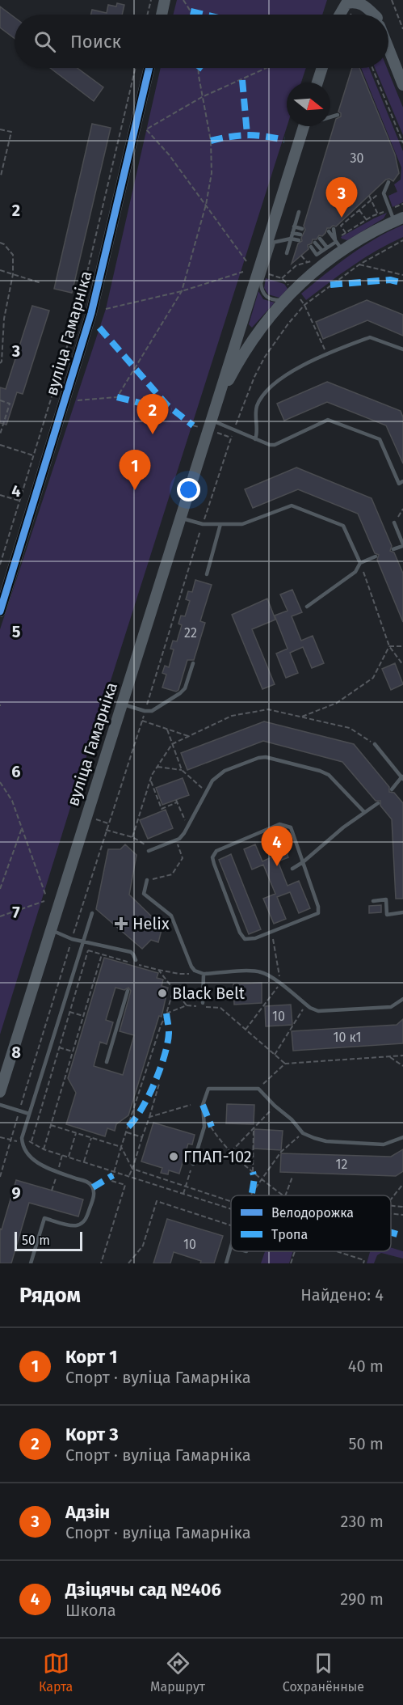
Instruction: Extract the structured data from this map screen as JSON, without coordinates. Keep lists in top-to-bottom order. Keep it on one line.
{"streets":{"main road":["вуліца Гамарніка"]},"places":{"health":["Helix"],"other":["Black Belt","ГПАП-102"]},"house_numbers":["30","22","10","10 к1","12","10"],"legend":["Велодорожка","Тропа"],"scale_bar":"50 m","north":"right","page":{"search":"Поиск","pins":["3","2","1","4"],"scale":"50 m","heading":["Рядом","Найдено: 4"],"list":[{"mark":"1","name":"Корт 1","note":"Спорт · вуліца Гамарніка","value":"40 m"},{"mark":"2","name":"Корт 3","note":"Спорт · вуліца Гамарніка","value":"50 m"},{"mark":"3","name":"Адзін","note":"Спорт · вуліца Гамарніка","value":"230 m"},{"mark":"4","name":"Дзіцячы сад №406","note":"Школа","value":"290 m"}],"nav":["Карта","Маршрут","Сохранённые"]},"grid":{"rows":["2","3","4","5","6","7","8","9"]}}
